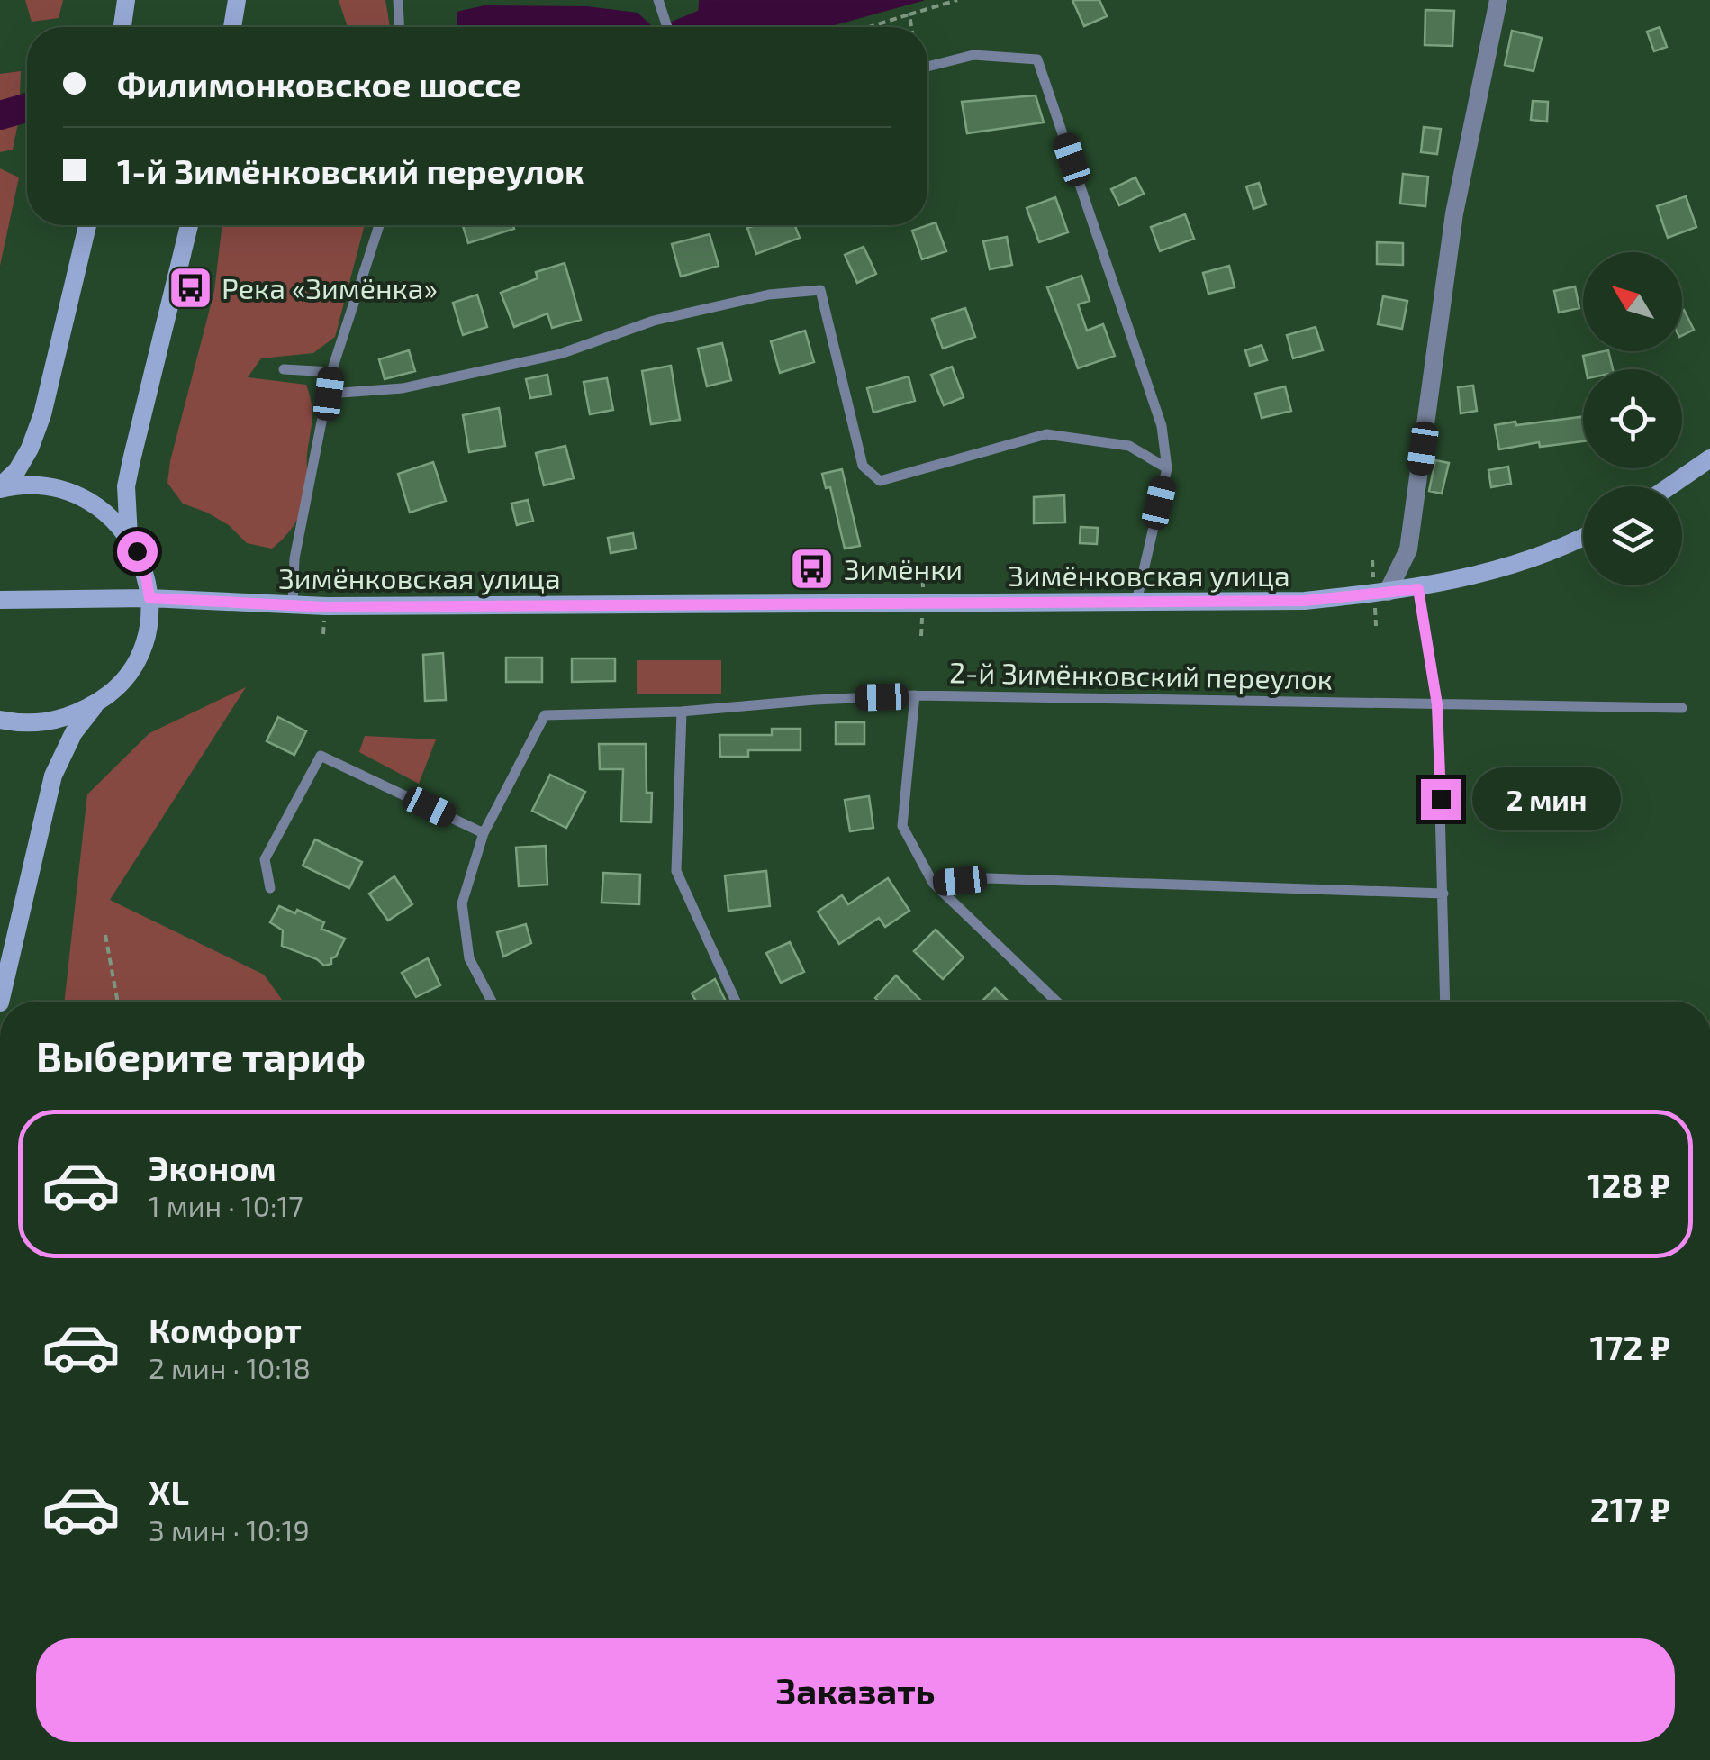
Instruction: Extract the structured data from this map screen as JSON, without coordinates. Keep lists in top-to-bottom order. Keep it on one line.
{"streets":{"main road":["Зимёнковская улица"],"lane":["2-й Зимёнковский переулок"]},"places":{"bus stop":["Река «Зимёнка»","Зимёнки"]},"north":"top left","page":{"banner":["Филимонковское шоссе","1-й Зимёнковский переулок"],"bubble":"2 мин","heading":"Выберите тариф","list":[{"name":"Эконом","note":"1 мин · 10:17","value":"128 ₽"},{"name":"Комфорт","note":"2 мин · 10:18","value":"172 ₽"},{"name":"XL","note":"3 мин · 10:19","value":"217 ₽"}],"buttons":"Заказать"}}
